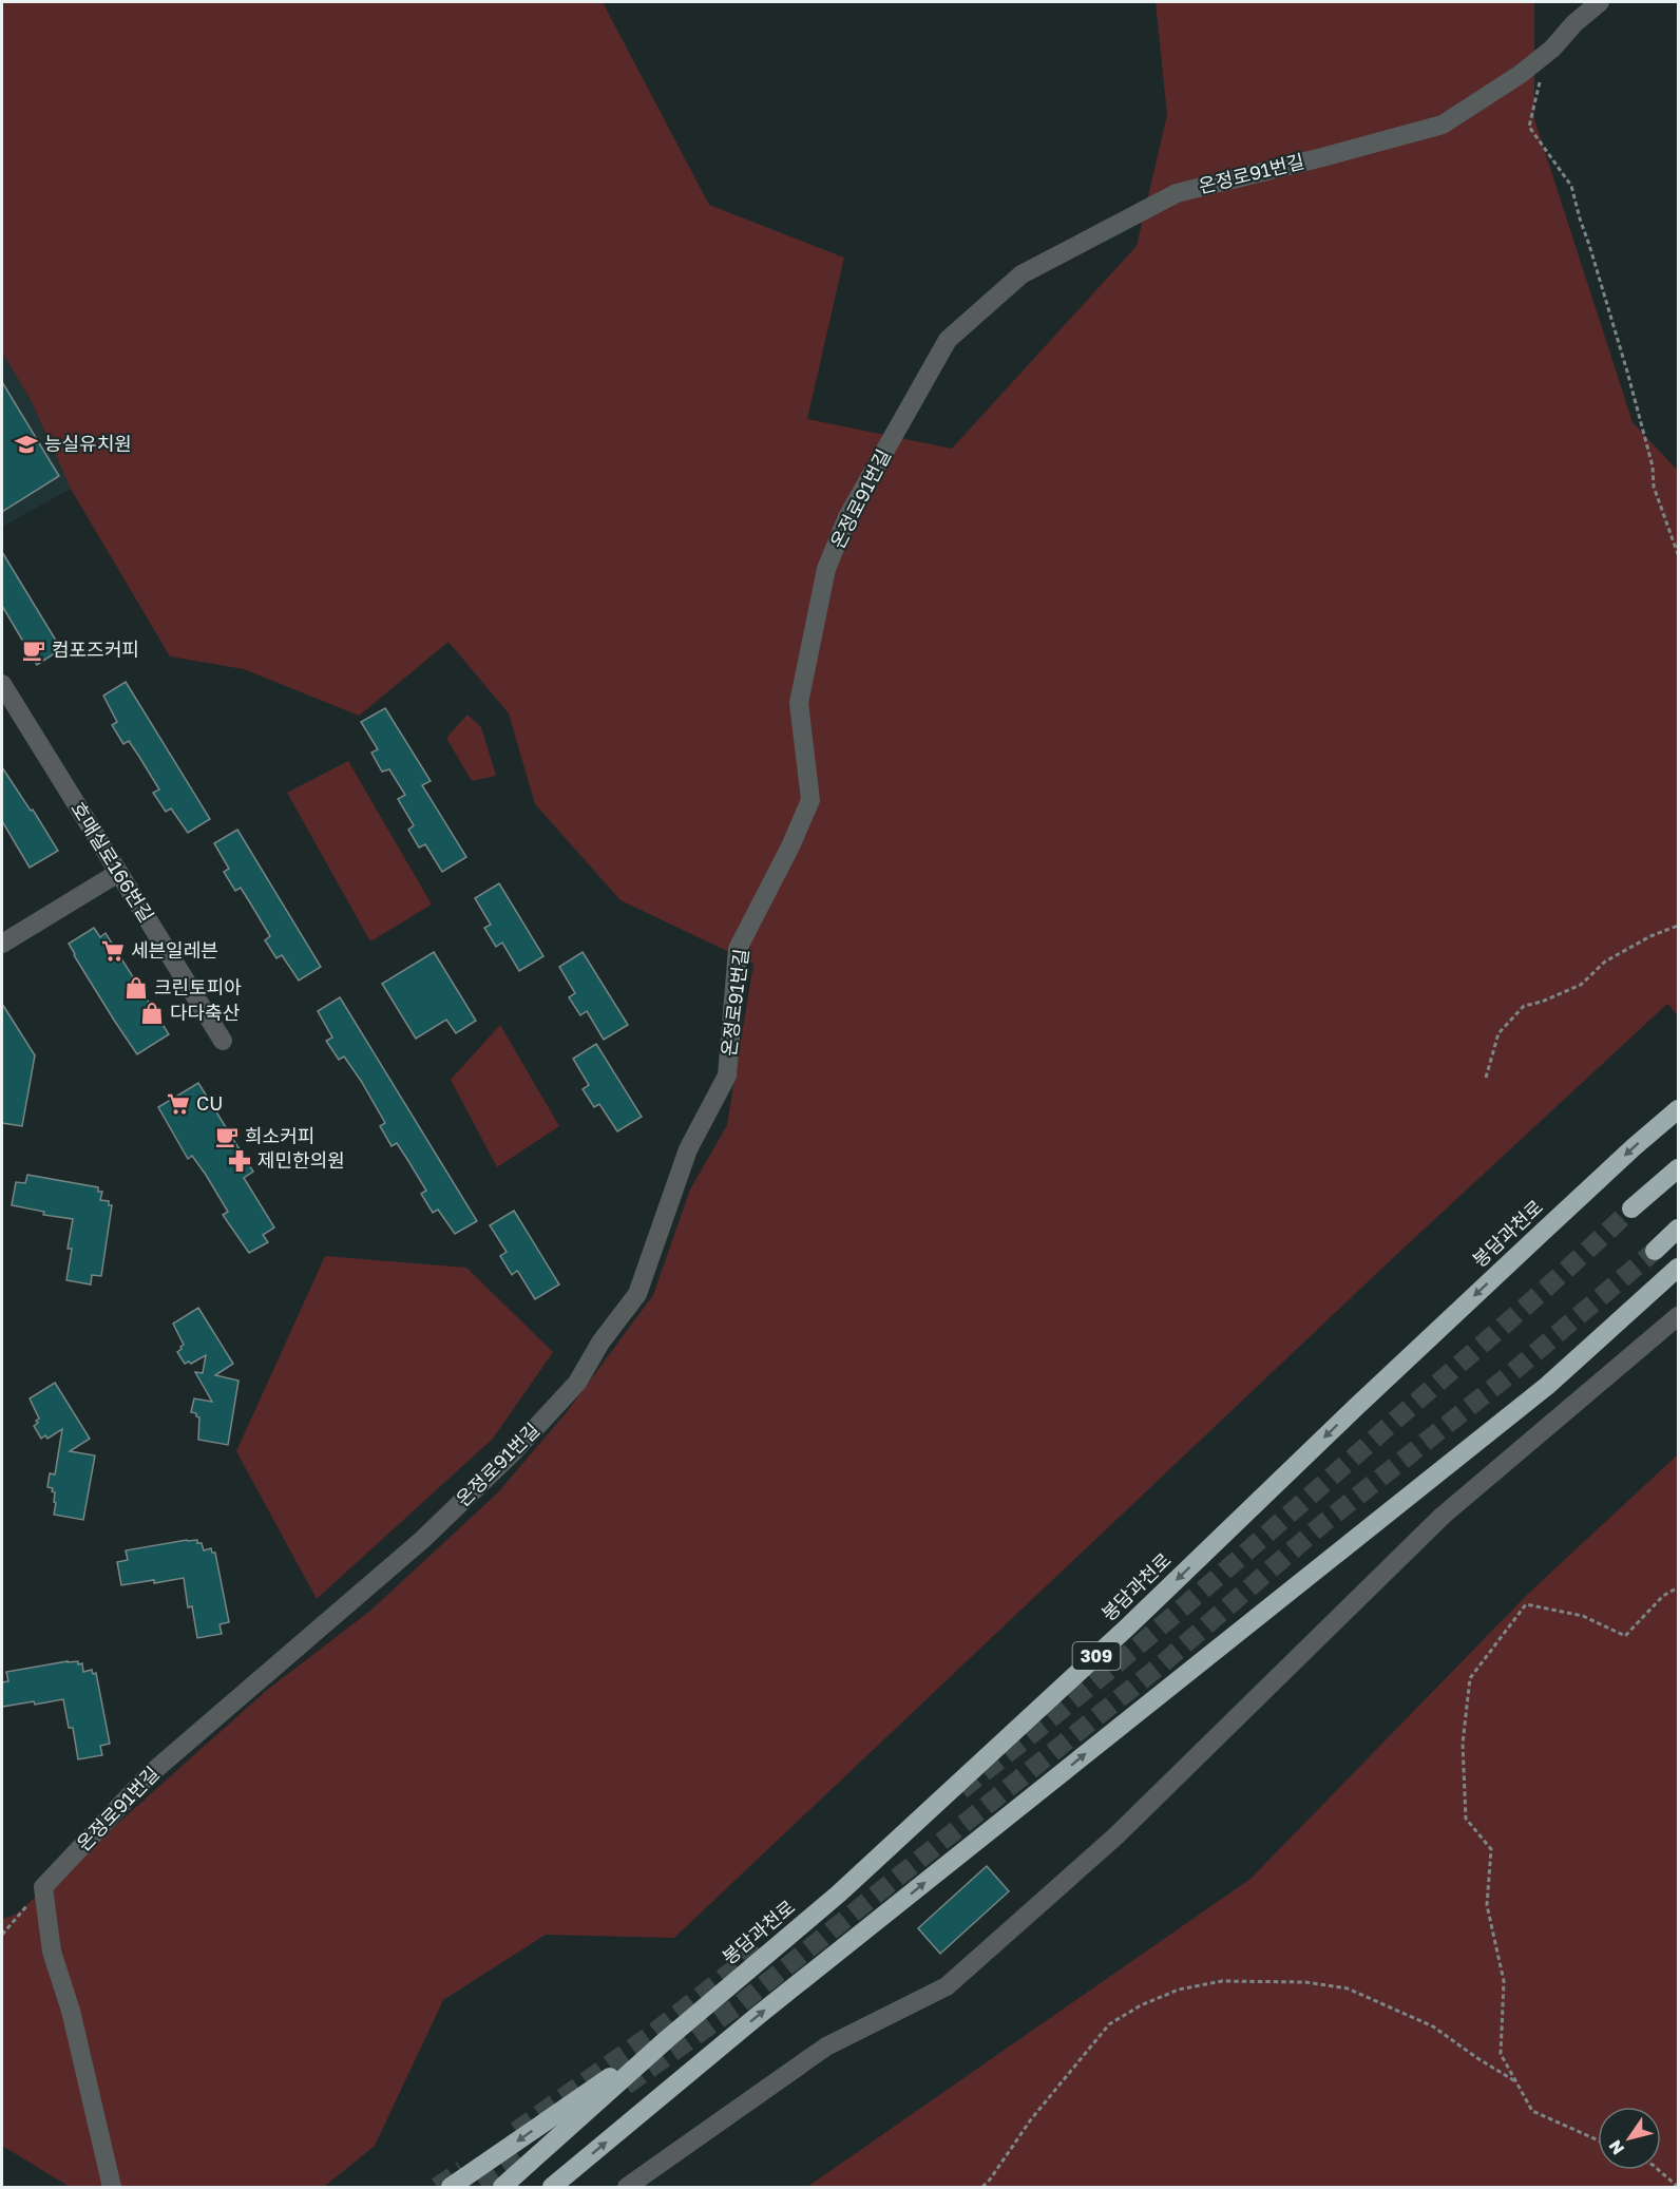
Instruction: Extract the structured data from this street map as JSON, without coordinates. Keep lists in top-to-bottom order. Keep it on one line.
{"streets":{"highway":["봉담과천로","309"],"street":["온정로91번길","호매실로166번길"]},"places":{"school or university":["능실유치원"],"cafe":["컴포즈커피","희소커피"],"supermarket":["세븐일레븐","CU"],"shop":["크린토피아","다다축산"],"pharmacy":["제민한의원"]},"north":"bottom left"}
